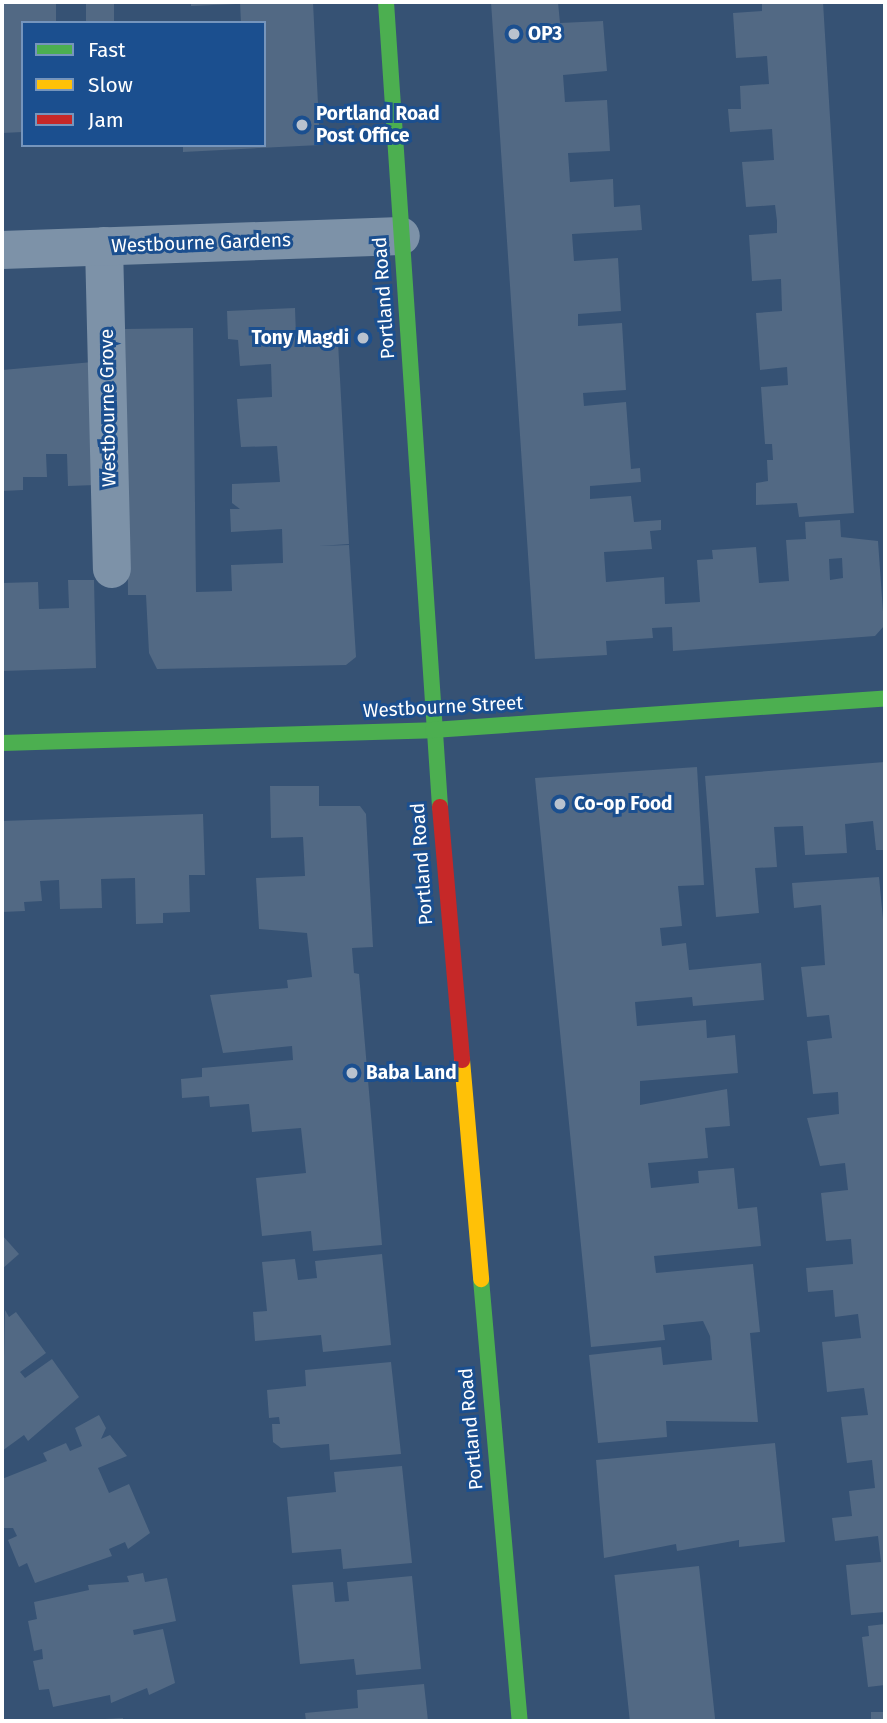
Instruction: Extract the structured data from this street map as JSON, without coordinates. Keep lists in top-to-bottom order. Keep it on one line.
{"streets":{"street":["Westbourne Gardens","Portland Road","Westbourne Grove","Westbourne Street"]},"crossings":[["Westbourne Gardens","Portland Road"],["Westbourne Gardens","Westbourne Grove"],["Portland Road","Westbourne Street"]],"places":["OP3","Portland Road Post Office","Tony Magdi","Co-op Food","Baba Land"],"legend":["Fast","Slow","Jam"]}
